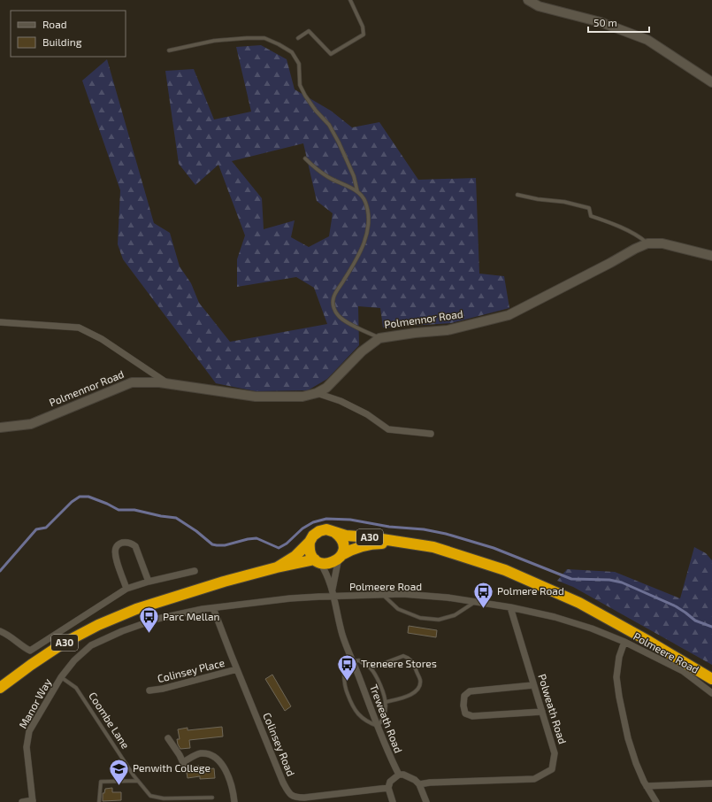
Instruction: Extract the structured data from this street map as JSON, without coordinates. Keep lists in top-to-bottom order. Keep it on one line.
{"streets":{"highway":["A30"],"street":["Polmennor Road","Polmeere Road","Colinsey Place","Manor Way","Polweath Road","Treweath Road","Colinsey Road"],"lane":["Coombe Lane"]},"crossings":[["A30","Treweath Road"],["Polmeere Road","Manor Way"],["Polmeere Road","Polweath Road"],["Polmeere Road","Treweath Road"],["Polmeere Road","Coombe Lane"],["Polmeere Road","Colinsey Road"],["Colinsey Place","Colinsey Road"],["Manor Way","Coombe Lane"]],"places":{"bus stop":["Polmere Road","Parc Mellan","Treneere Stores"],"school or university":["Penwith College"]},"legend":["Road","Building"],"scale_bar":"50 m"}
